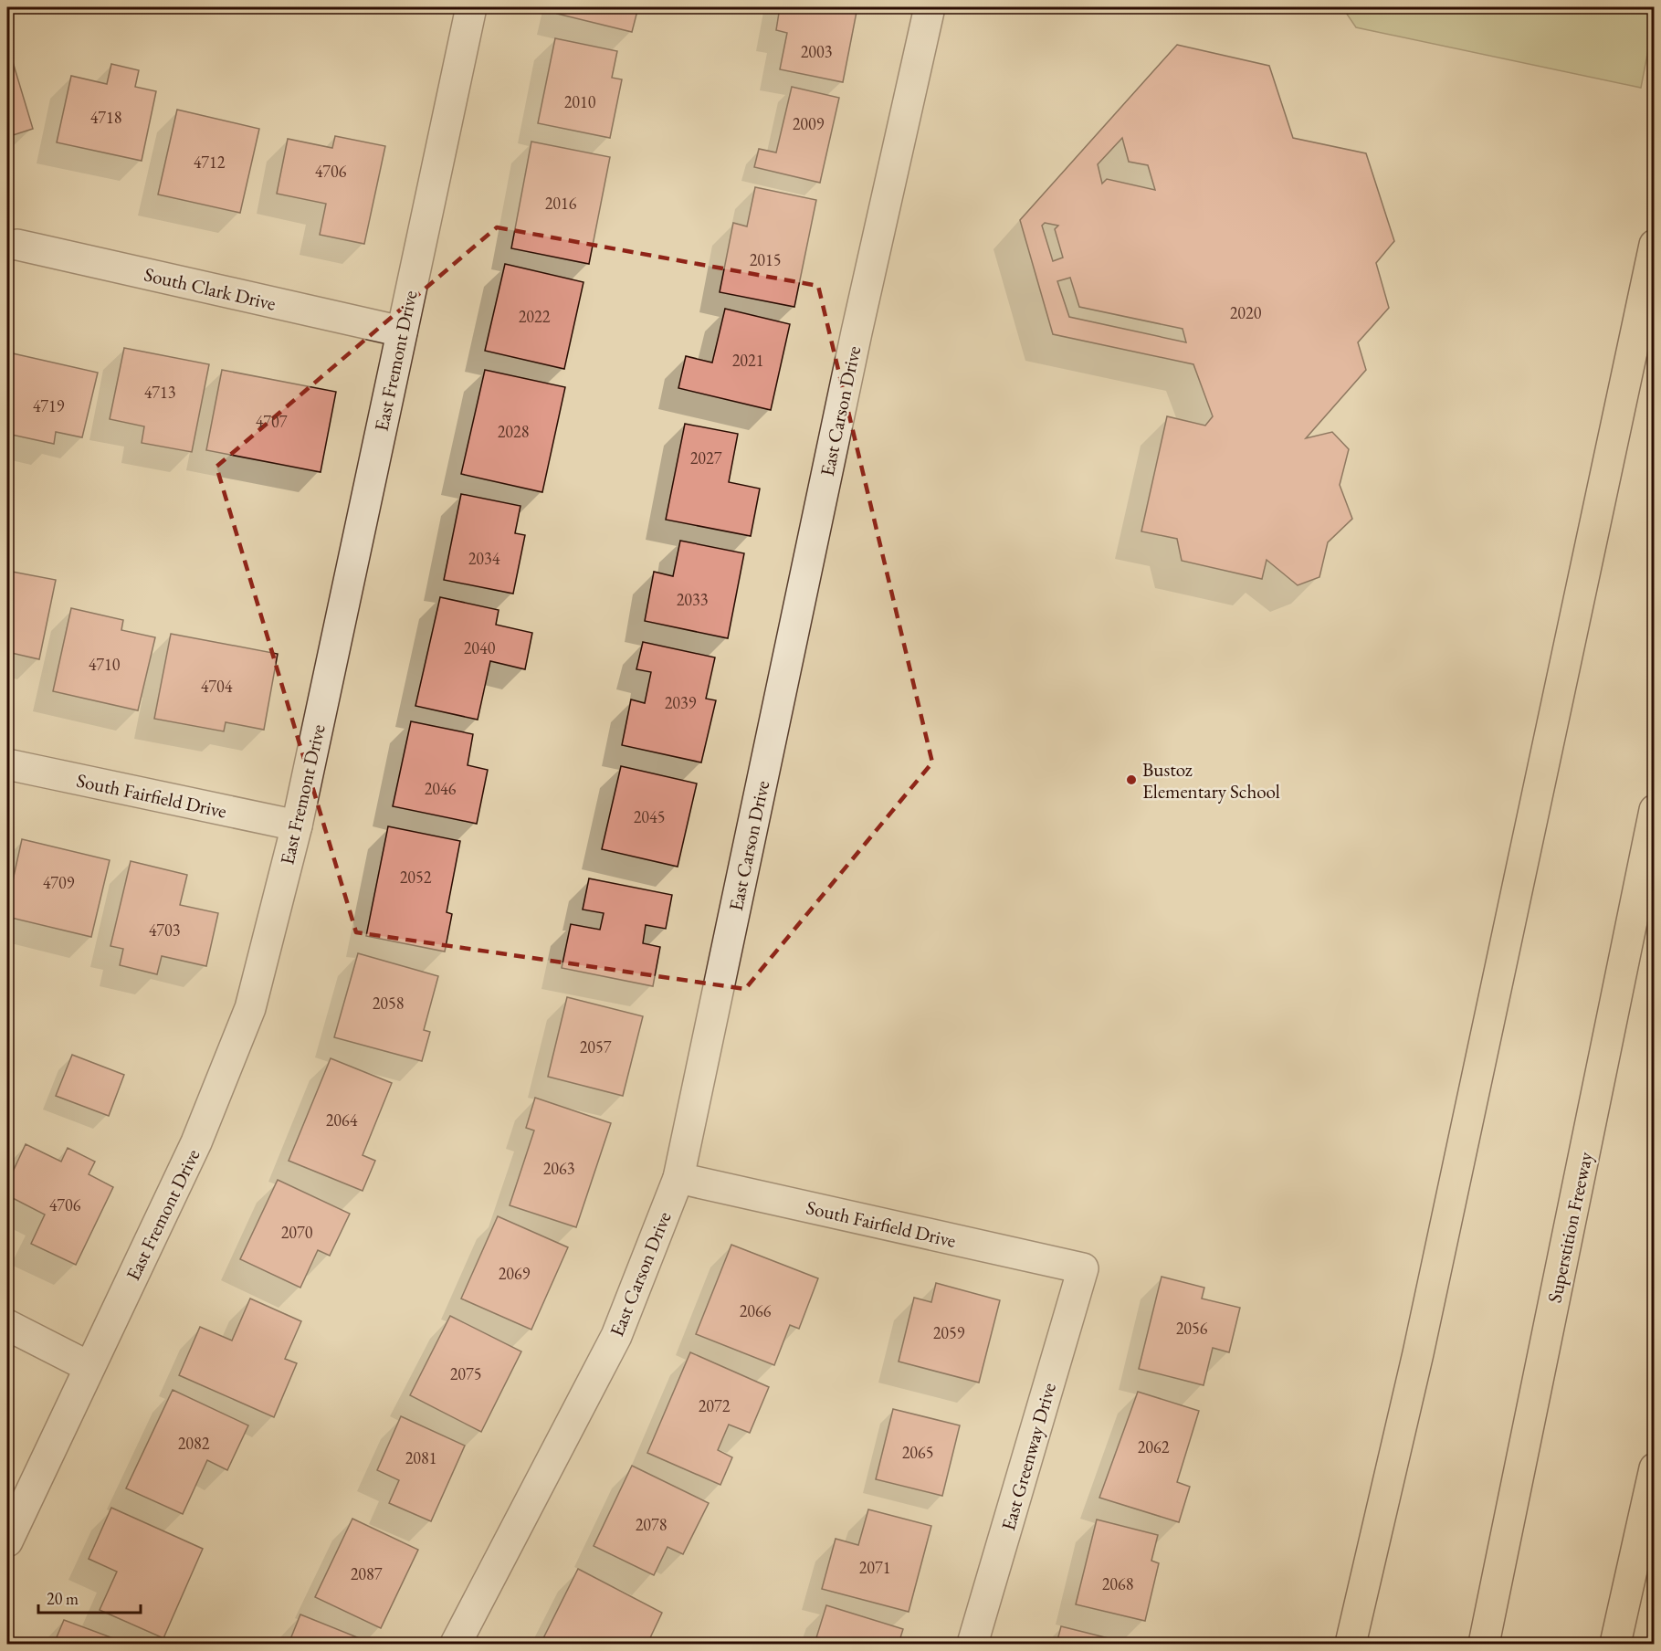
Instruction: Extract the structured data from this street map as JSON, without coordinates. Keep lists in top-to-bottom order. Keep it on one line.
{"streets":{"highway":["Superstition Freeway"],"street":["South Clark Drive","East Fremont Drive","East Carson Drive","South Fairfield Drive","East Greenway Drive"]},"crossings":[["South Clark Drive","East Fremont Drive"],["East Fremont Drive","South Fairfield Drive"],["East Carson Drive","South Fairfield Drive"],["South Fairfield Drive","East Greenway Drive"]],"places":["Bustoz Elementary School"],"house_numbers":["2003","2010","4718","2009","4712","4706","2016","2015","2020","2022","2021","4713","4719","4707","2028","2027","2034","2033","2040","4710","4704","2039","2046","2045","2052","4709","4703","2058","2057","2064","2063","4706","2070","2069","2066","2056","2059","2075","2072","2082","2062","2065","2081","2078","2071","2087","2068"],"scale_bar":"20 m"}
